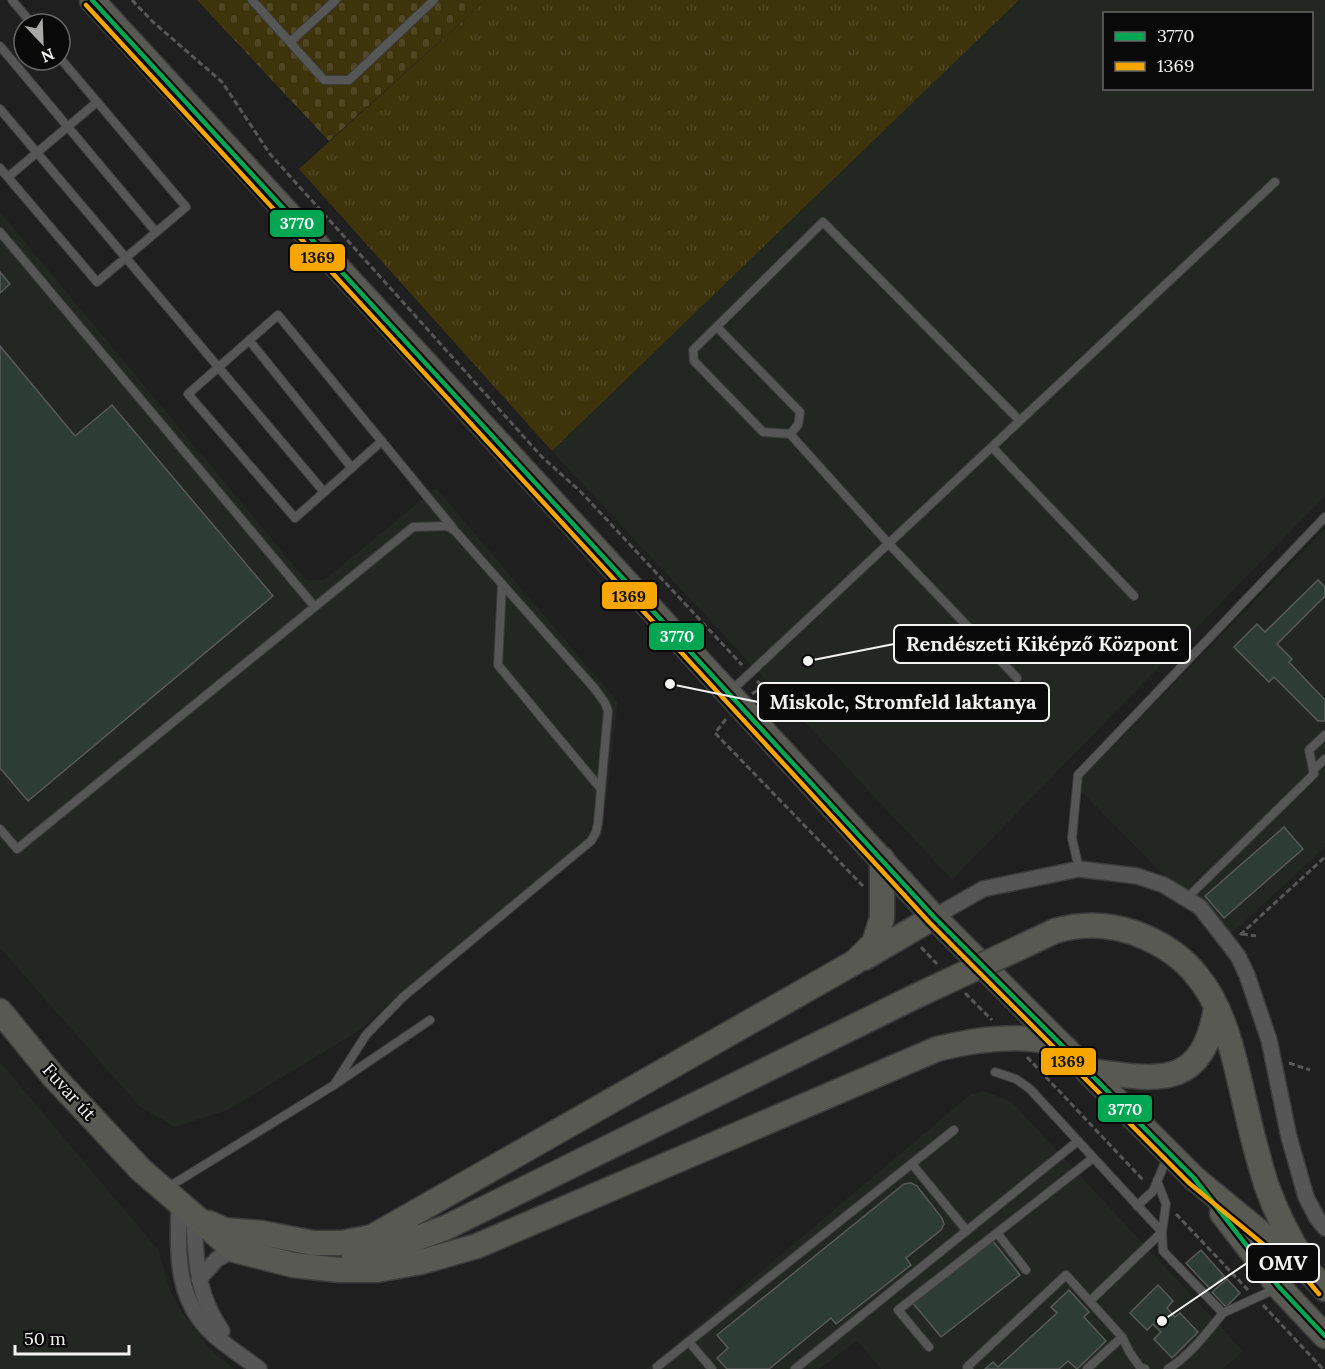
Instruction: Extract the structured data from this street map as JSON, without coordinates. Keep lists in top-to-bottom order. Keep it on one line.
{"streets":{"main road":["Fuvar út"]},"places":["Rendészeti Kiképző Központ","Miskolc, Stromfeld laktanya","OMV"],"lines":["transit line 3770","transit line 1369"],"legend":["3770","1369"],"scale_bar":"50 m","north":"bottom right"}
